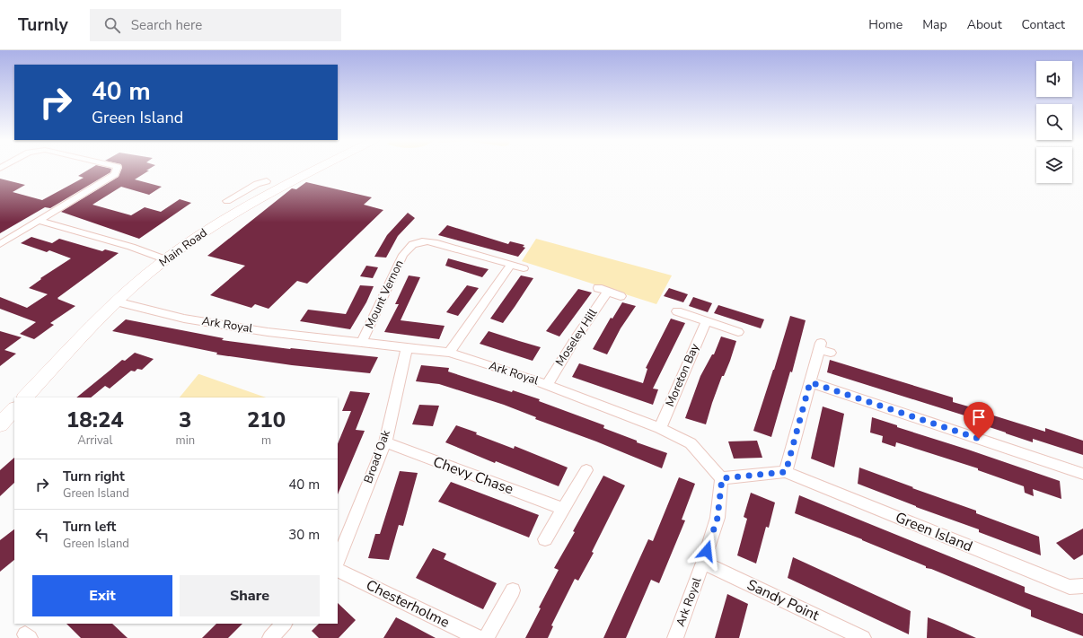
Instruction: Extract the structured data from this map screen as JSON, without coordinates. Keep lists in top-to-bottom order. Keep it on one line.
{"streets":{"main road":["Main Road"],"street":["Mount Vernon","Ark Royal","Moseley Hill","Moreton Bay","Broad Oak","Chevy Chase","Green Island","Sandy Point","Chesterholme"]},"crossings":[["Main Road","Ark Royal"],["Mount Vernon","Ark Royal"],["Ark Royal","Moseley Hill"],["Ark Royal","Moreton Bay"],["Ark Royal","Broad Oak"],["Ark Royal","Green Island"],["Ark Royal","Sandy Point"],["Broad Oak","Chevy Chase"]],"page":{"header":"Turnly","search":"Search here","nav":["Home","Map","About","Contact"],"turn":["40 m","Green Island"],"eta":["18:24","Arrival","3","min","210","m"],"list":[{"name":"Turn right","note":"Green Island","value":"40 m"},{"name":"Turn left","note":"Green Island","value":"30 m"}],"buttons":["Exit","Share"]}}
